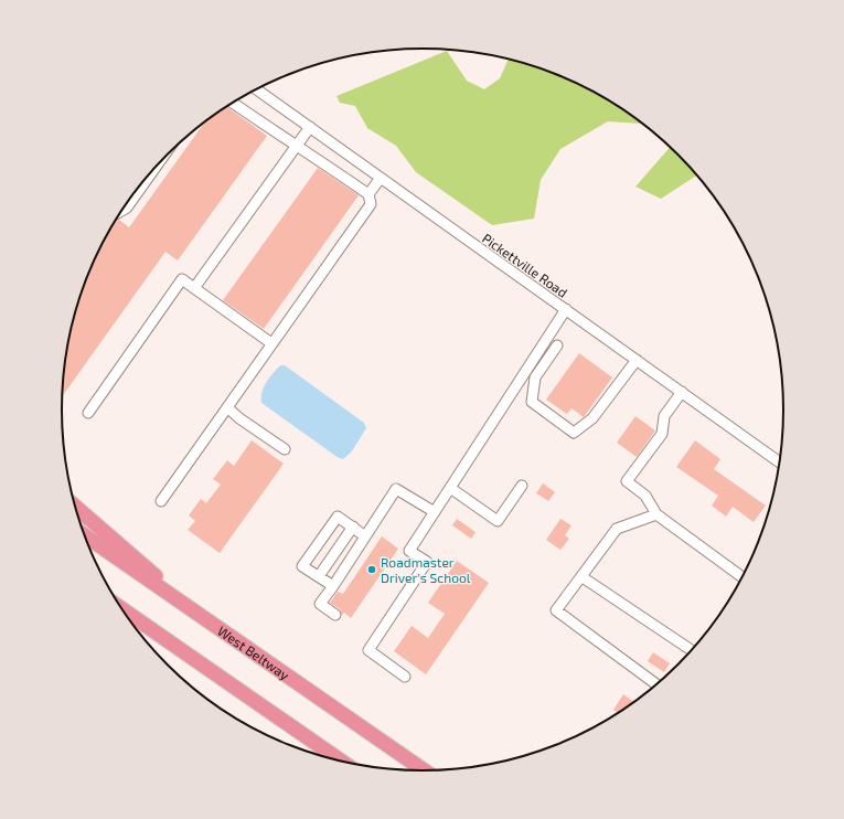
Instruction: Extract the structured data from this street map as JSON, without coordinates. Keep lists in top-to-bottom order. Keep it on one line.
{"streets":{"highway":["West Beltway"],"street":["Pickettville Road"]},"places":["Roadmaster Driver's School"]}
